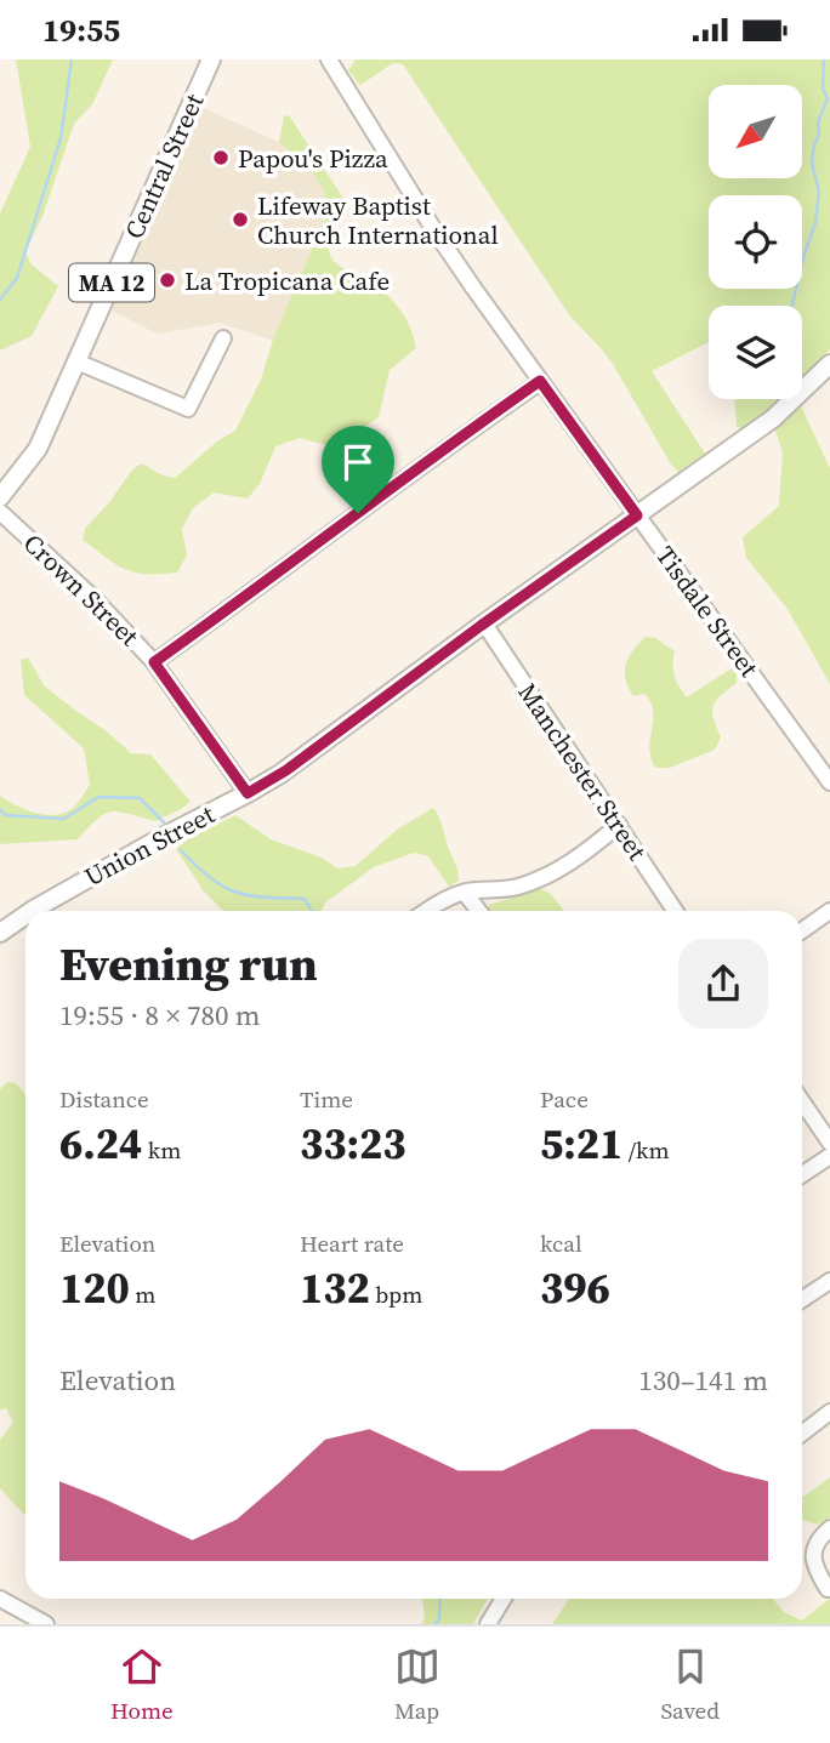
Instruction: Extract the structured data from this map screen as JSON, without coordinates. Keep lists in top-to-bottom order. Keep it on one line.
{"streets":{"main road":["Central Street","MA 12","Union Street"],"street":["Crown Street","Tisdale Street","Manchester Street"]},"crossings":[["Crown Street","Union Street"],["Tisdale Street","Union Street"],["Manchester Street","Union Street"]],"places":["Papou's Pizza","Lifeway Baptist Church International","La Tropicana Cafe"],"north":"bottom left","page":{"status":"19:55","heading":["Evening run","19:55 · 8 × 780 m"],"stats":[["Distance","6.24 km"],["Time","33:23"],["Pace","5:21 /km"],["Elevation","120 m"],["Heart rate","132 bpm"],["kcal","396"]],"chart":["Elevation","130–141 m"],"tabs":["Home","Map","Saved"]}}
